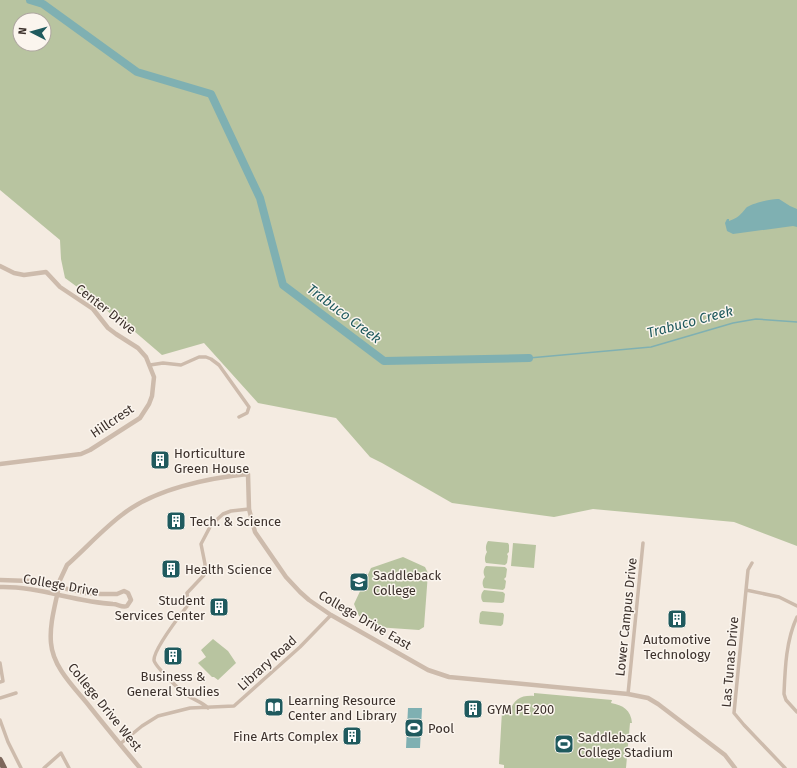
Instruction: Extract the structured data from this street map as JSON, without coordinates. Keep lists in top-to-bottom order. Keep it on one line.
{"streets":{"street":["Center Drive","Hillcrest","College Drive","Lower Campus Drive","College Drive East","Las Tunas Drive","Library Road","College Drive West"]},"crossings":[["Center Drive","Hillcrest"],["College Drive","College Drive East"],["College Drive","College Drive West"],["Lower Campus Drive","College Drive East"],["College Drive East","Library Road"],["College Drive East","College Drive West"],["Library Road","College Drive West"]],"water":["Trabuco Creek"],"places":{"building":["Horticulture Green House","Tech. & Science","Health Science","Student Services Center","Automotive Technology","Business & General Studies","GYM PE 200","Fine Arts Complex"],"school or university":["Saddleback College"],"library":["Learning Resource Center and Library"],"sports":["Pool","Saddleback College Stadium"]},"north":"left"}
